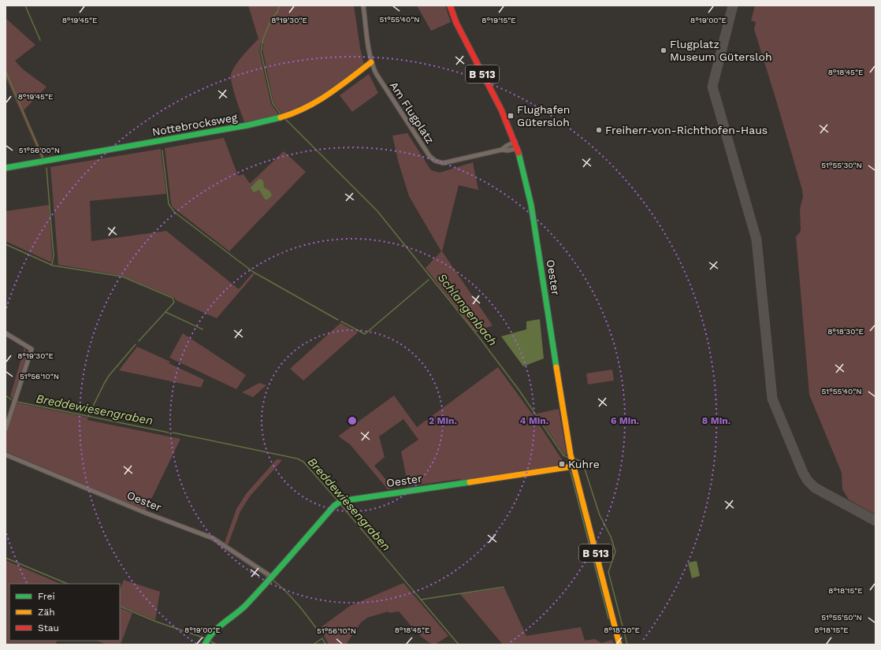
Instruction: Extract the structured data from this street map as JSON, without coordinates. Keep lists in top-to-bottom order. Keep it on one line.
{"streets":{"street":["B 513","Am Flugplatz","Nottebrocksweg","Oester"]},"crossings":[["B 513","Am Flugplatz"],["B 513","Oester"],["Am Flugplatz","Nottebrocksweg"],["Am Flugplatz","Oester"]],"water":["Schlangenbach","Breddewiesengraben"],"places":{"other":["Flugplatz Museum Gütersloh","Freiherr-von-Richthofen-Haus"],"transit":["Flughafen Gütersloh","Kuhre"]},"legend":["Frei","Zäh","Stau"],"coordinates":["51°55'40\"N","8°19'45\"E","8°19'30\"E","8°19'15\"E","8°19'00\"E","8°18'45\"E","51°56'00\"N","51°55'30\"N","8°18'30\"E","51°56'10\"N","8°18'15\"E","51°55'50\"N"],"rings":["2 Min.","4 Min.","6 Min.","8 Min."]}
